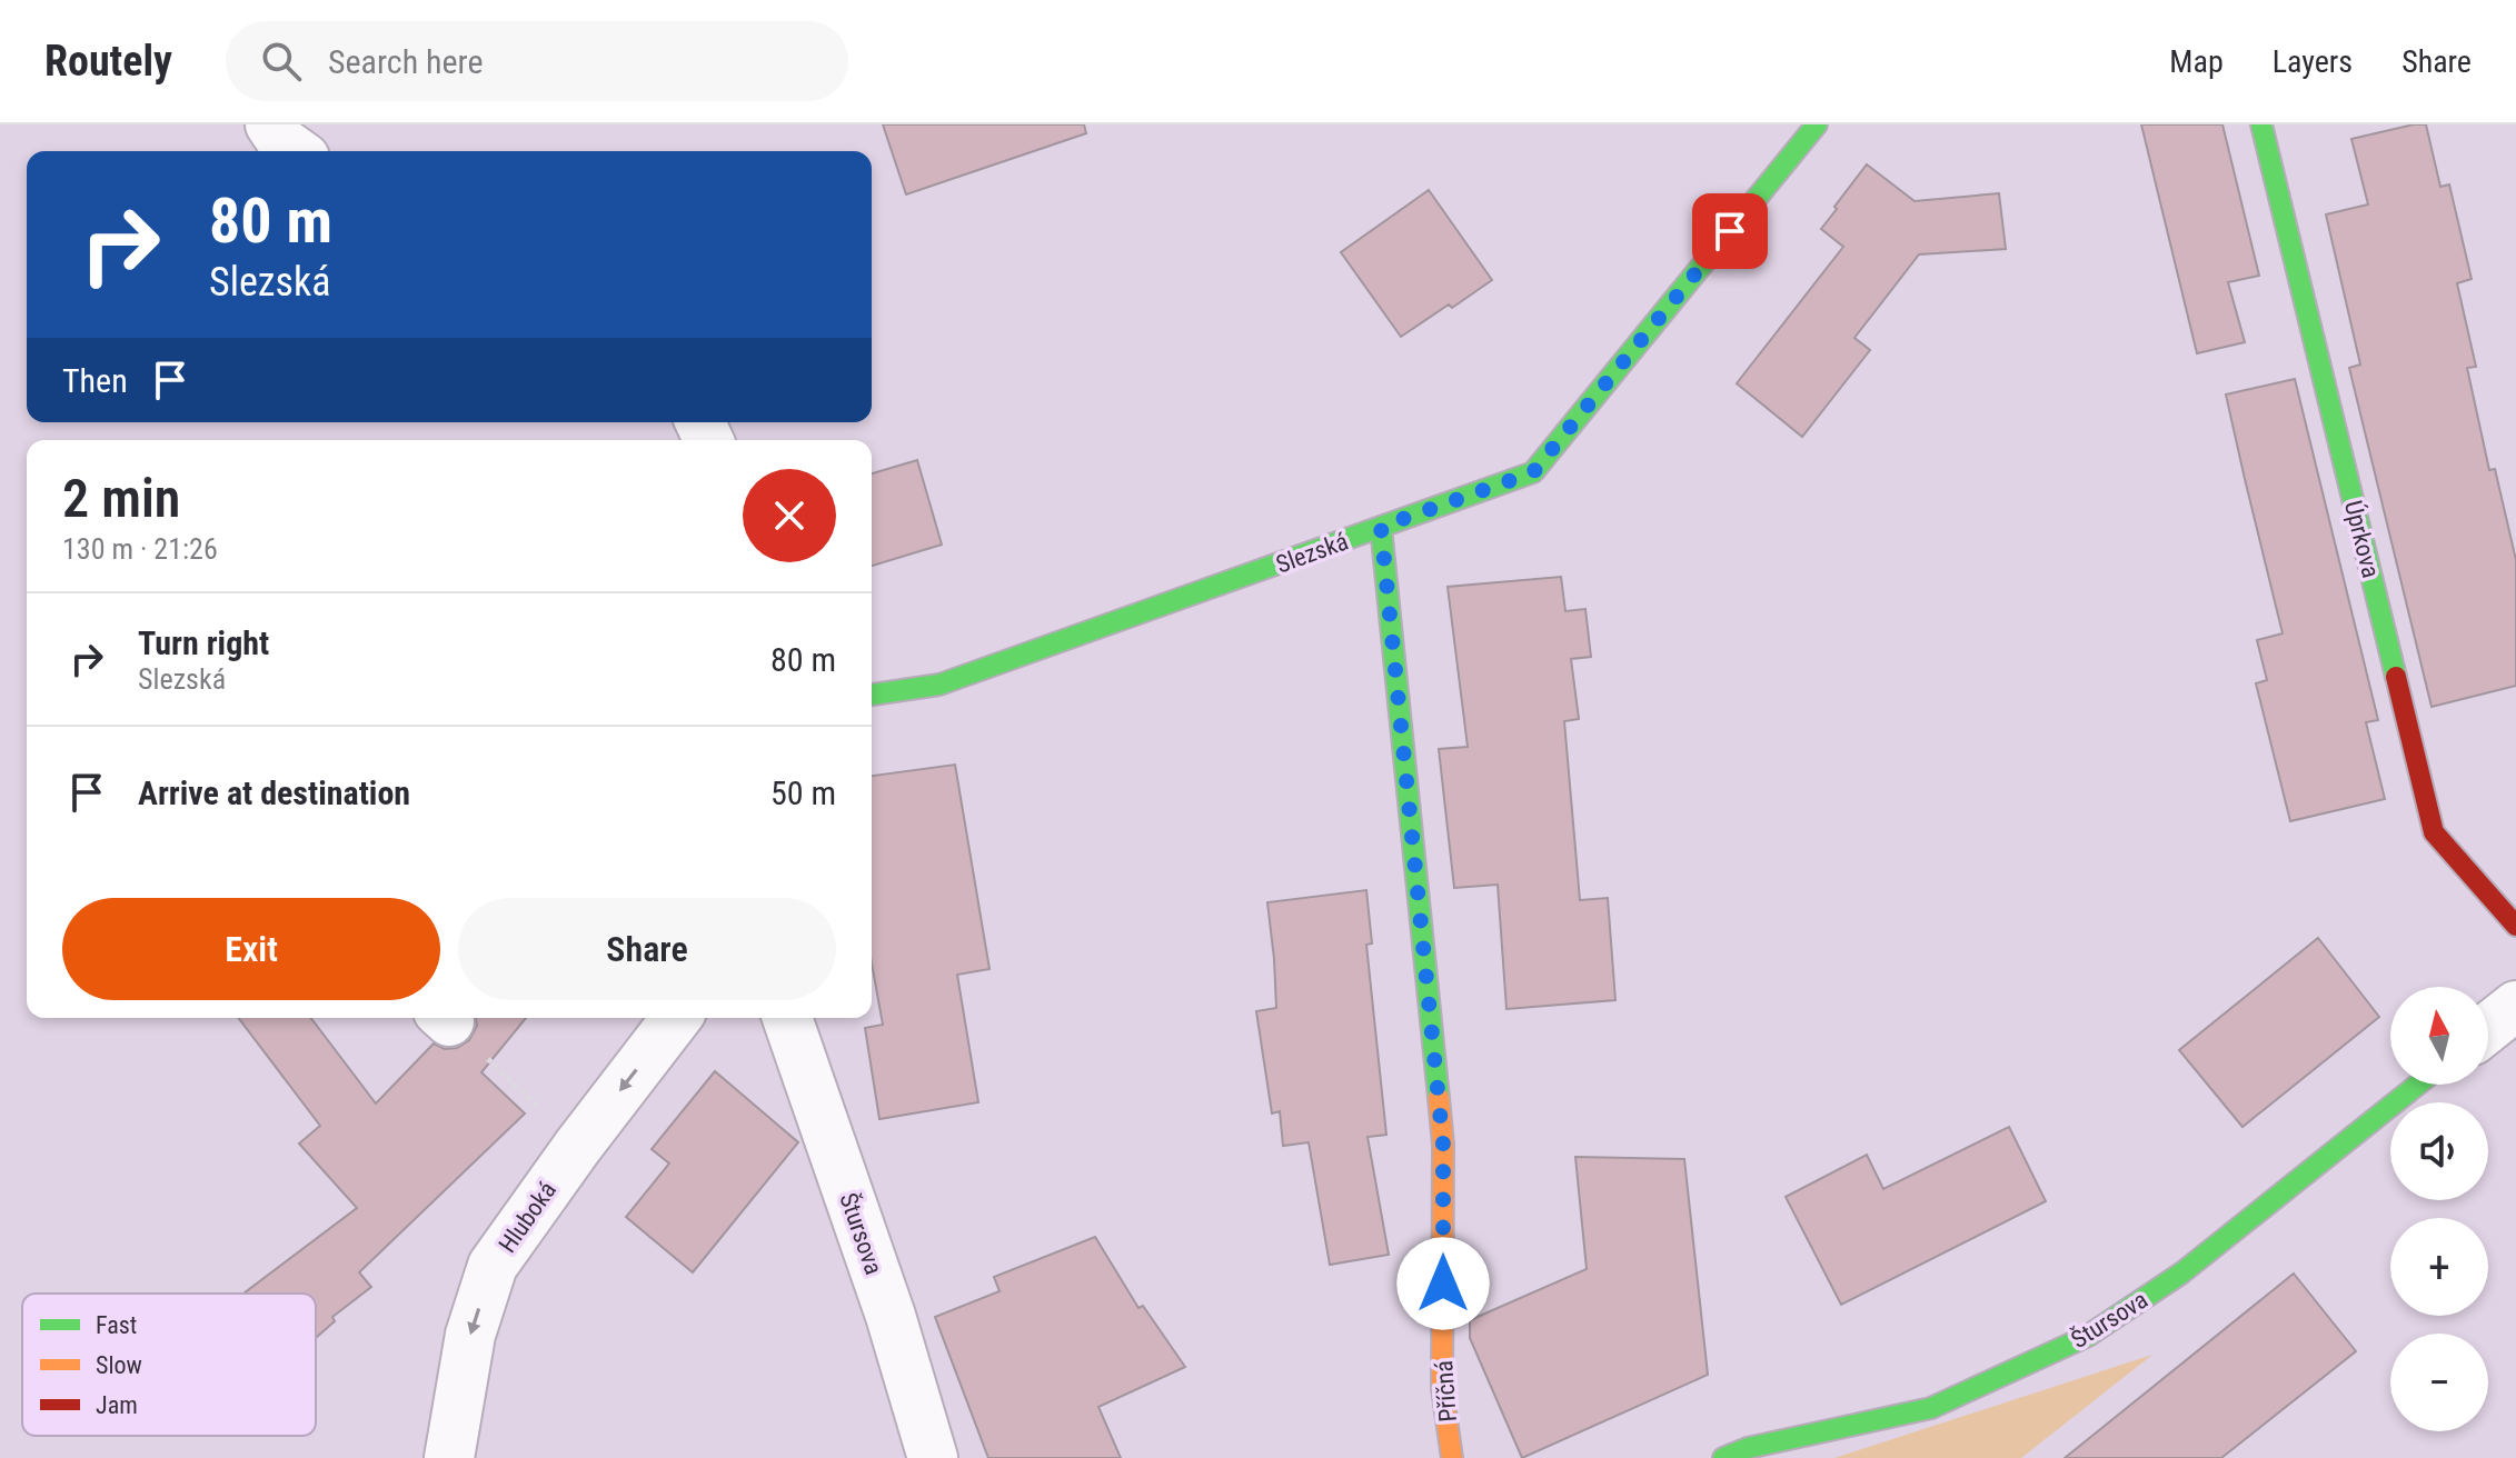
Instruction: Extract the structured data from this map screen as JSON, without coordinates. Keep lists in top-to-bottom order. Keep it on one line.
{"streets":{"street":["Úprkova","Slezská","Hluboká","Štursova","Příčná"]},"crossings":[["Slezská","Příčná"]],"one_way":["Hluboká"],"legend":["Fast","Slow","Jam"],"north":"top","page":{"header":"Routely","search":"Search here","nav":["Map","Layers","Share"],"turn":["80 m","Slezská"],"then":"Then","heading":["2 min","130 m · 21:26"],"list":[{"name":"Turn right","note":"Slezská","value":"80 m"},{"name":"Arrive at destination","value":"50 m"}],"buttons":["Exit","Share"],"map_buttons":["+","−"]}}
